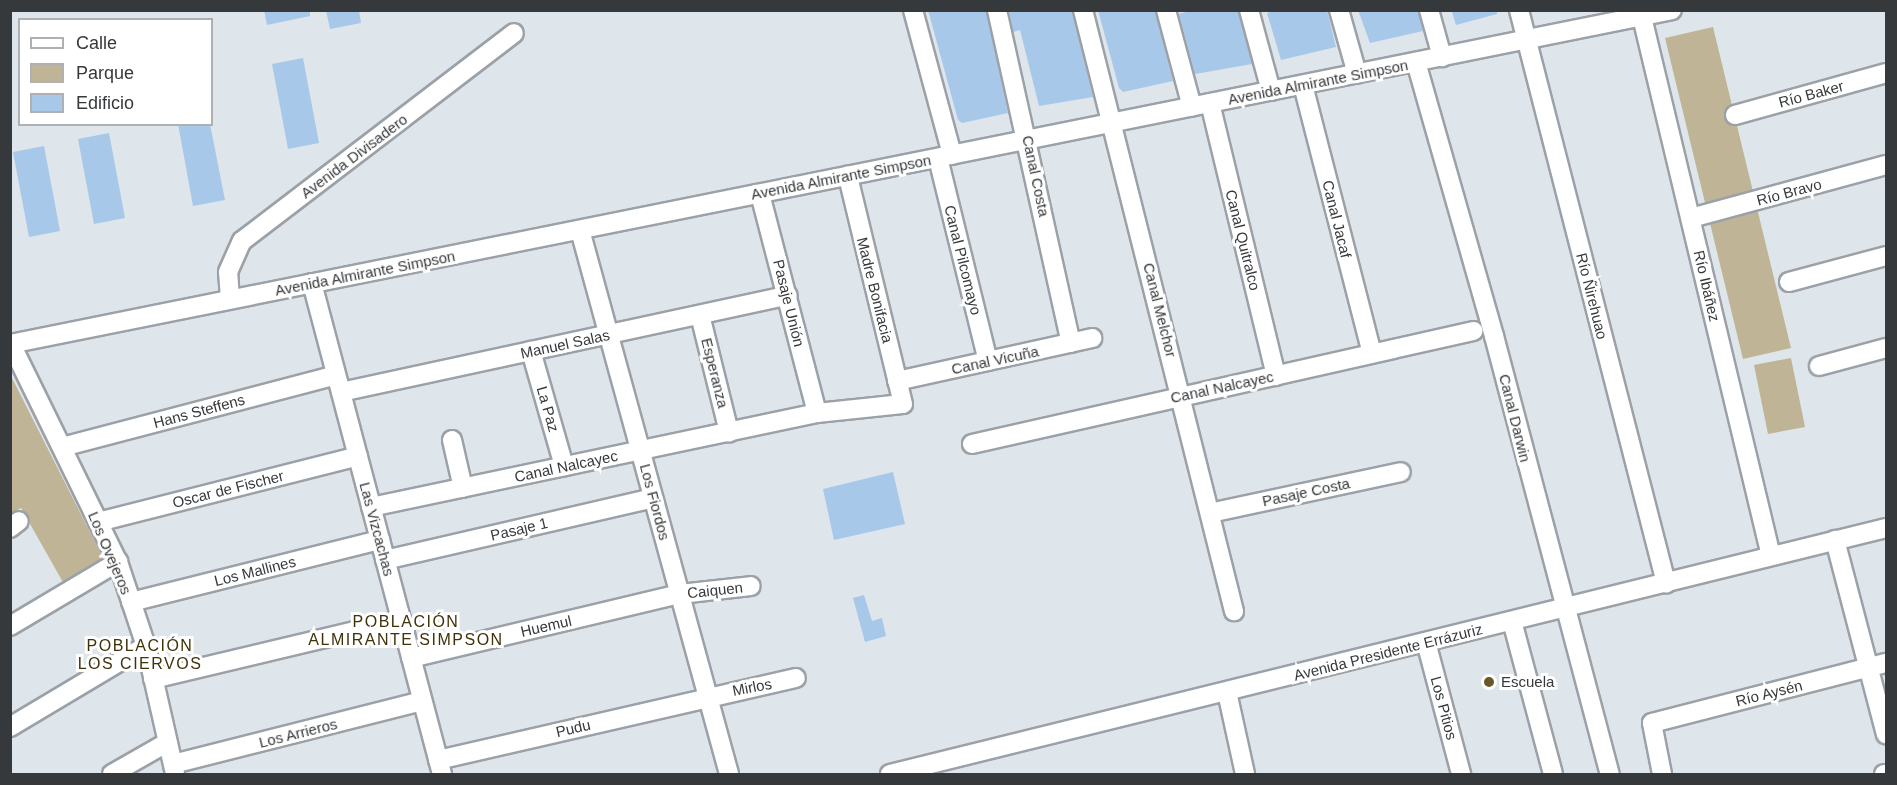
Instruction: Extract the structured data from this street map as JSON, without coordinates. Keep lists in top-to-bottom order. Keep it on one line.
{"streets":{"street":["Avenida Almirante Simpson","Río Baker","Avenida Divisadero","Canal Costa","Río Bravo","Canal Jacaf","Canal Quitralco","Canal Pilcomayo","Río Ibáñez","Madre Bonifacia","Río Ñirehuao","Pasaje Unión","Canal Melchor","Manuel Salas","Canal Vicuña","Esperanza","Canal Nalcayec","La Paz","Hans Steffens","Canal Darwin","Oscar de Fischer","Pasaje Costa","Los Fiordos","Las Vizcachas","Pasaje 1","Los Ovejeros","Los Mallines","Caiquen","Huemul","Avenida Presidente Errázuriz","Mirlos","Río Aysén","Los Pitios","Pudu","Los Arrieros"]},"crossings":[["Avenida Almirante Simpson","Avenida Divisadero"],["Avenida Almirante Simpson","Canal Costa"],["Avenida Almirante Simpson","Canal Jacaf"],["Avenida Almirante Simpson","Canal Quitralco"],["Avenida Almirante Simpson","Canal Pilcomayo"],["Avenida Almirante Simpson","Río Ibáñez"],["Avenida Almirante Simpson","Madre Bonifacia"],["Avenida Almirante Simpson","Río Ñirehuao"],["Avenida Almirante Simpson","Pasaje Unión"],["Avenida Almirante Simpson","Canal Melchor"],["Avenida Almirante Simpson","Canal Darwin"],["Avenida Almirante Simpson","Los Fiordos"],["Avenida Almirante Simpson","Las Vizcachas"],["Avenida Almirante Simpson","Los Ovejeros"],["Canal Costa","Canal Vicuña"],["Río Bravo","Río Ibáñez"],["Canal Jacaf","Canal Nalcayec"],["Canal Quitralco","Canal Nalcayec"],["Canal Pilcomayo","Canal Vicuña"],["Río Ibáñez","Avenida Presidente Errázuriz"],["Madre Bonifacia","Canal Vicuña"],["Madre Bonifacia","Canal Nalcayec"],["Río Ñirehuao","Avenida Presidente Errázuriz"],["Pasaje Unión","Manuel Salas"],["Pasaje Unión","Canal Nalcayec"],["Canal Melchor","Canal Nalcayec"],["Canal Melchor","Pasaje Costa"],["Manuel Salas","Esperanza"],["Manuel Salas","La Paz"],["Manuel Salas","Hans Steffens"],["Manuel Salas","Los Fiordos"],["Manuel Salas","Las Vizcachas"],["Esperanza","Canal Nalcayec"],["Canal Nalcayec","La Paz"],["Canal Nalcayec","Los Fiordos"],["Canal Nalcayec","Las Vizcachas"],["Hans Steffens","Las Vizcachas"],["Hans Steffens","Los Ovejeros"],["Canal Darwin","Avenida Presidente Errázuriz"],["Oscar de Fischer","Las Vizcachas"],["Oscar de Fischer","Los Ovejeros"],["Los Fiordos","Pasaje 1"],["Los Fiordos","Caiquen"],["Los Fiordos","Huemul"],["Los Fiordos","Mirlos"],["Los Fiordos","Pudu"],["Las Vizcachas","Pasaje 1"],["Las Vizcachas","Los Mallines"],["Las Vizcachas","Huemul"],["Las Vizcachas","Pudu"],["Las Vizcachas","Los Arrieros"],["Los Ovejeros","Los Mallines"],["Los Ovejeros","Los Arrieros"],["Caiquen","Huemul"],["Avenida Presidente Errázuriz","Los Pitios"],["Mirlos","Pudu"]],"districts":["POBLACIÓN ALMIRANTE SIMPSON","POBLACIÓN LOS CIERVOS"],"places":["Escuela"],"legend":["Calle","Parque","Edificio"]}
